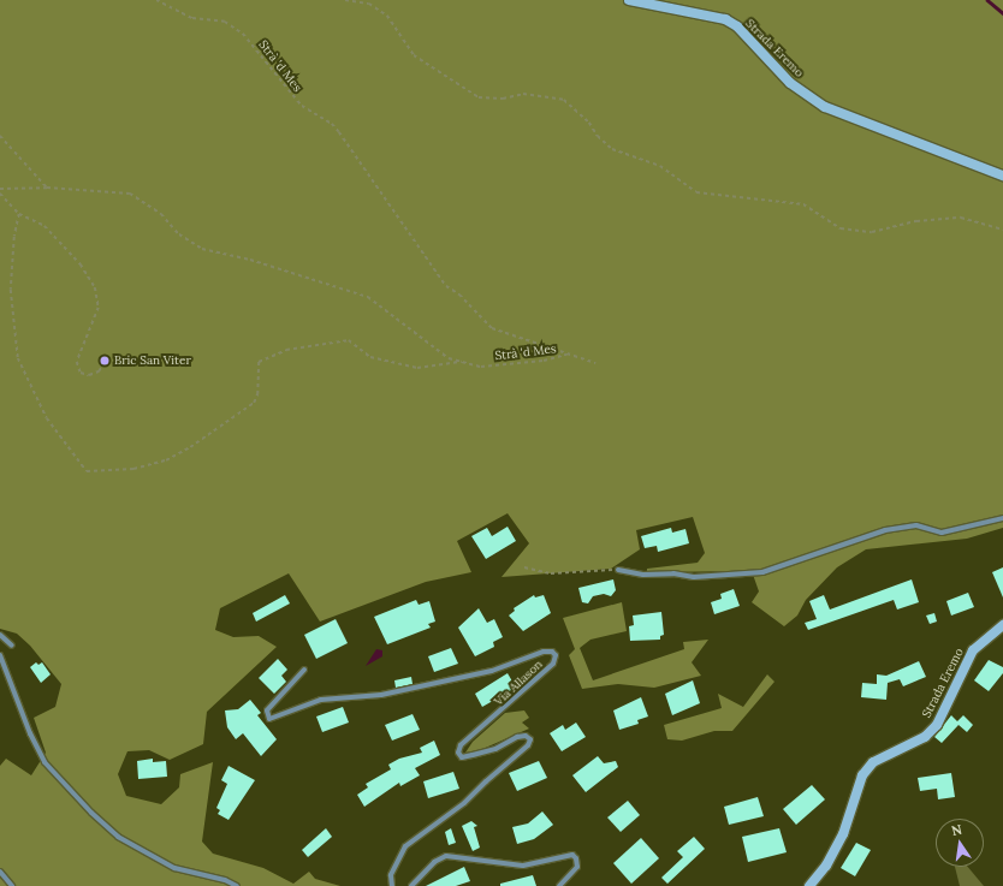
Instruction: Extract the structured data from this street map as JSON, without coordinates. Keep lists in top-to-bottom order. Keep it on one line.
{"streets":{"main road":["Strada Eremo"],"street":["Via Allason"],"path":["Strà 'd Mes"]},"places":["Bric San Viter"],"north":"top"}
